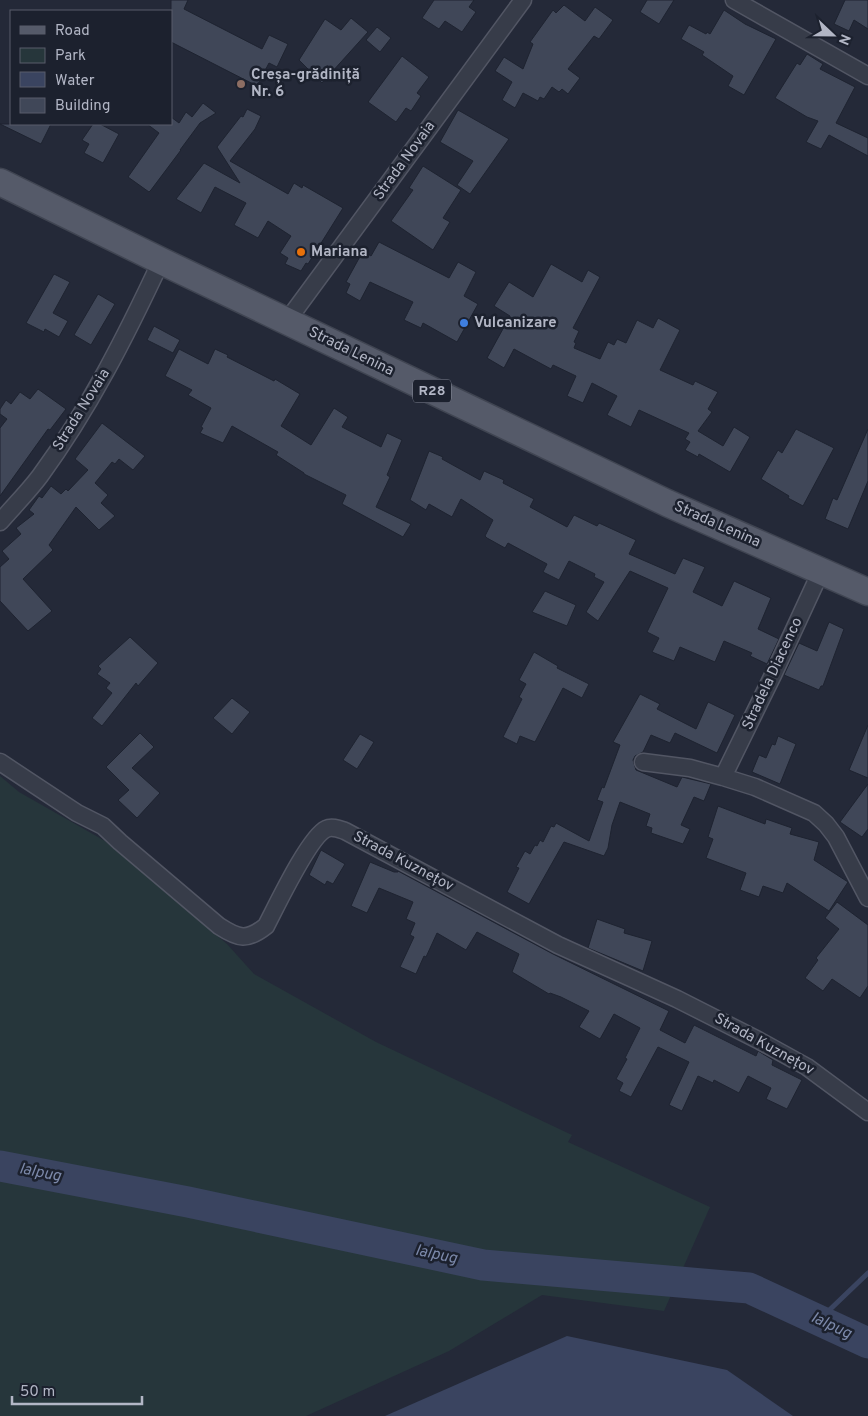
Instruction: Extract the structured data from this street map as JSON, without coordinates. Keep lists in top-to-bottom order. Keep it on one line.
{"streets":{"main road":["Strada Lenina","R28"],"street":["Strada Novaia","Stradela Diacenco","Strada Kuznețov"]},"crossings":[["Strada Novaia","Strada Lenina"],["Strada Lenina","Stradela Diacenco"]],"water":["Ialpug"],"places":["Creșa-grădiniță Nr. 6","Mariana","Vulcanizare"],"legend":["Road","Park","Water","Building"],"scale_bar":"50 m","north":"right"}
